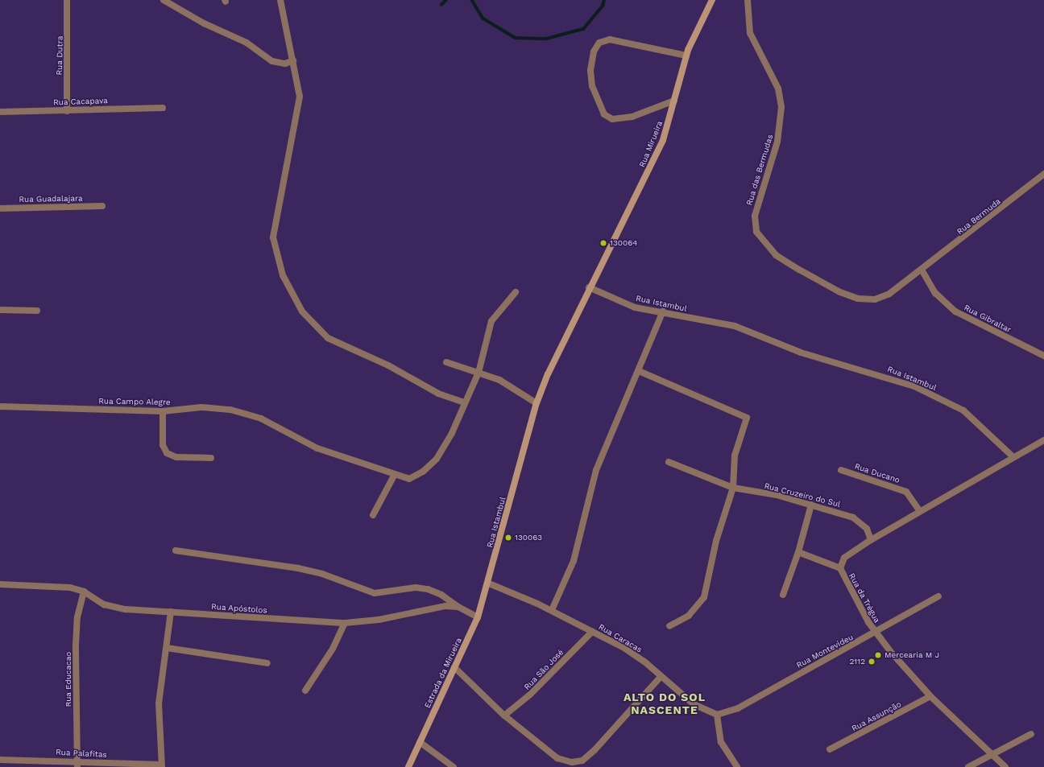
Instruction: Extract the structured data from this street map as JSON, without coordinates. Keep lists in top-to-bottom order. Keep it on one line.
{"streets":{"main road":["Rua Mirueira","Rua Istambul","Estrada da Mirueira"],"street":["Rua Dutra","Rua Cacapava","Rua das Bermudas","Rua Guadalajara","Rua Bermuda","Rua Gibraltar","Rua Campo Alegre","Rua Ducano","Rua Cruzeiro do Sul","Rua da Trégua","Rua Apóstolos","Rua Caracas","Rua Montevideu","Rua São José","Rua Educacao","Rua Assunção","Rua Palafitas"]},"crossings":[["Rua Dutra","Rua Cacapava"],["Rua Mirueira","Rua Istambul"],["Rua das Bermudas","Rua Bermuda"],["Rua das Bermudas","Rua Gibraltar"],["Rua Bermuda","Rua Gibraltar"],["Rua Istambul","Rua da Trégua"],["Rua Istambul","Rua Caracas"],["Rua Istambul","Estrada da Mirueira"],["Rua Ducano","Rua da Trégua"],["Rua Cruzeiro do Sul","Rua da Trégua"],["Rua da Trégua","Rua Montevideu"],["Rua da Trégua","Rua Assunção"],["Rua Apóstolos","Estrada da Mirueira"],["Rua Apóstolos","Rua Educacao"],["Rua Caracas","Rua Montevideu"],["Rua Caracas","Rua São José"],["Rua Caracas","Estrada da Mirueira"],["Rua Educacao","Rua Palafitas"]],"districts":["ALTO DO SOL NASCENTE"],"places":["130064","130063","Mercearia M J","2112"]}
